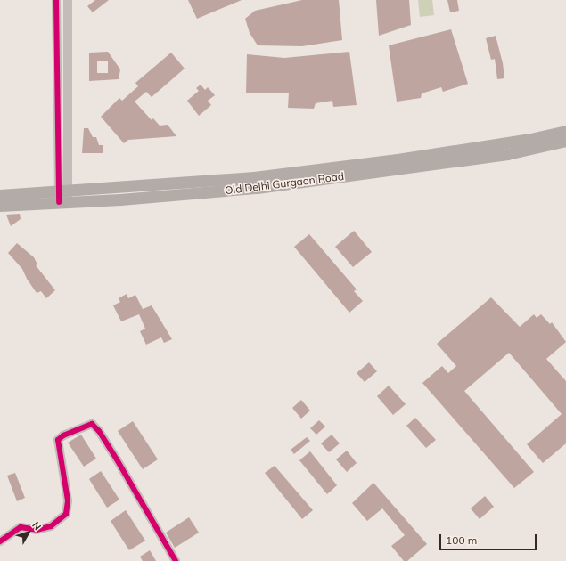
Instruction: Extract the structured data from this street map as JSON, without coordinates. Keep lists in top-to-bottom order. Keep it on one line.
{"streets":{"main road":["Old Delhi Gurgaon Road"]},"scale_bar":"100 m","north":"top right"}
